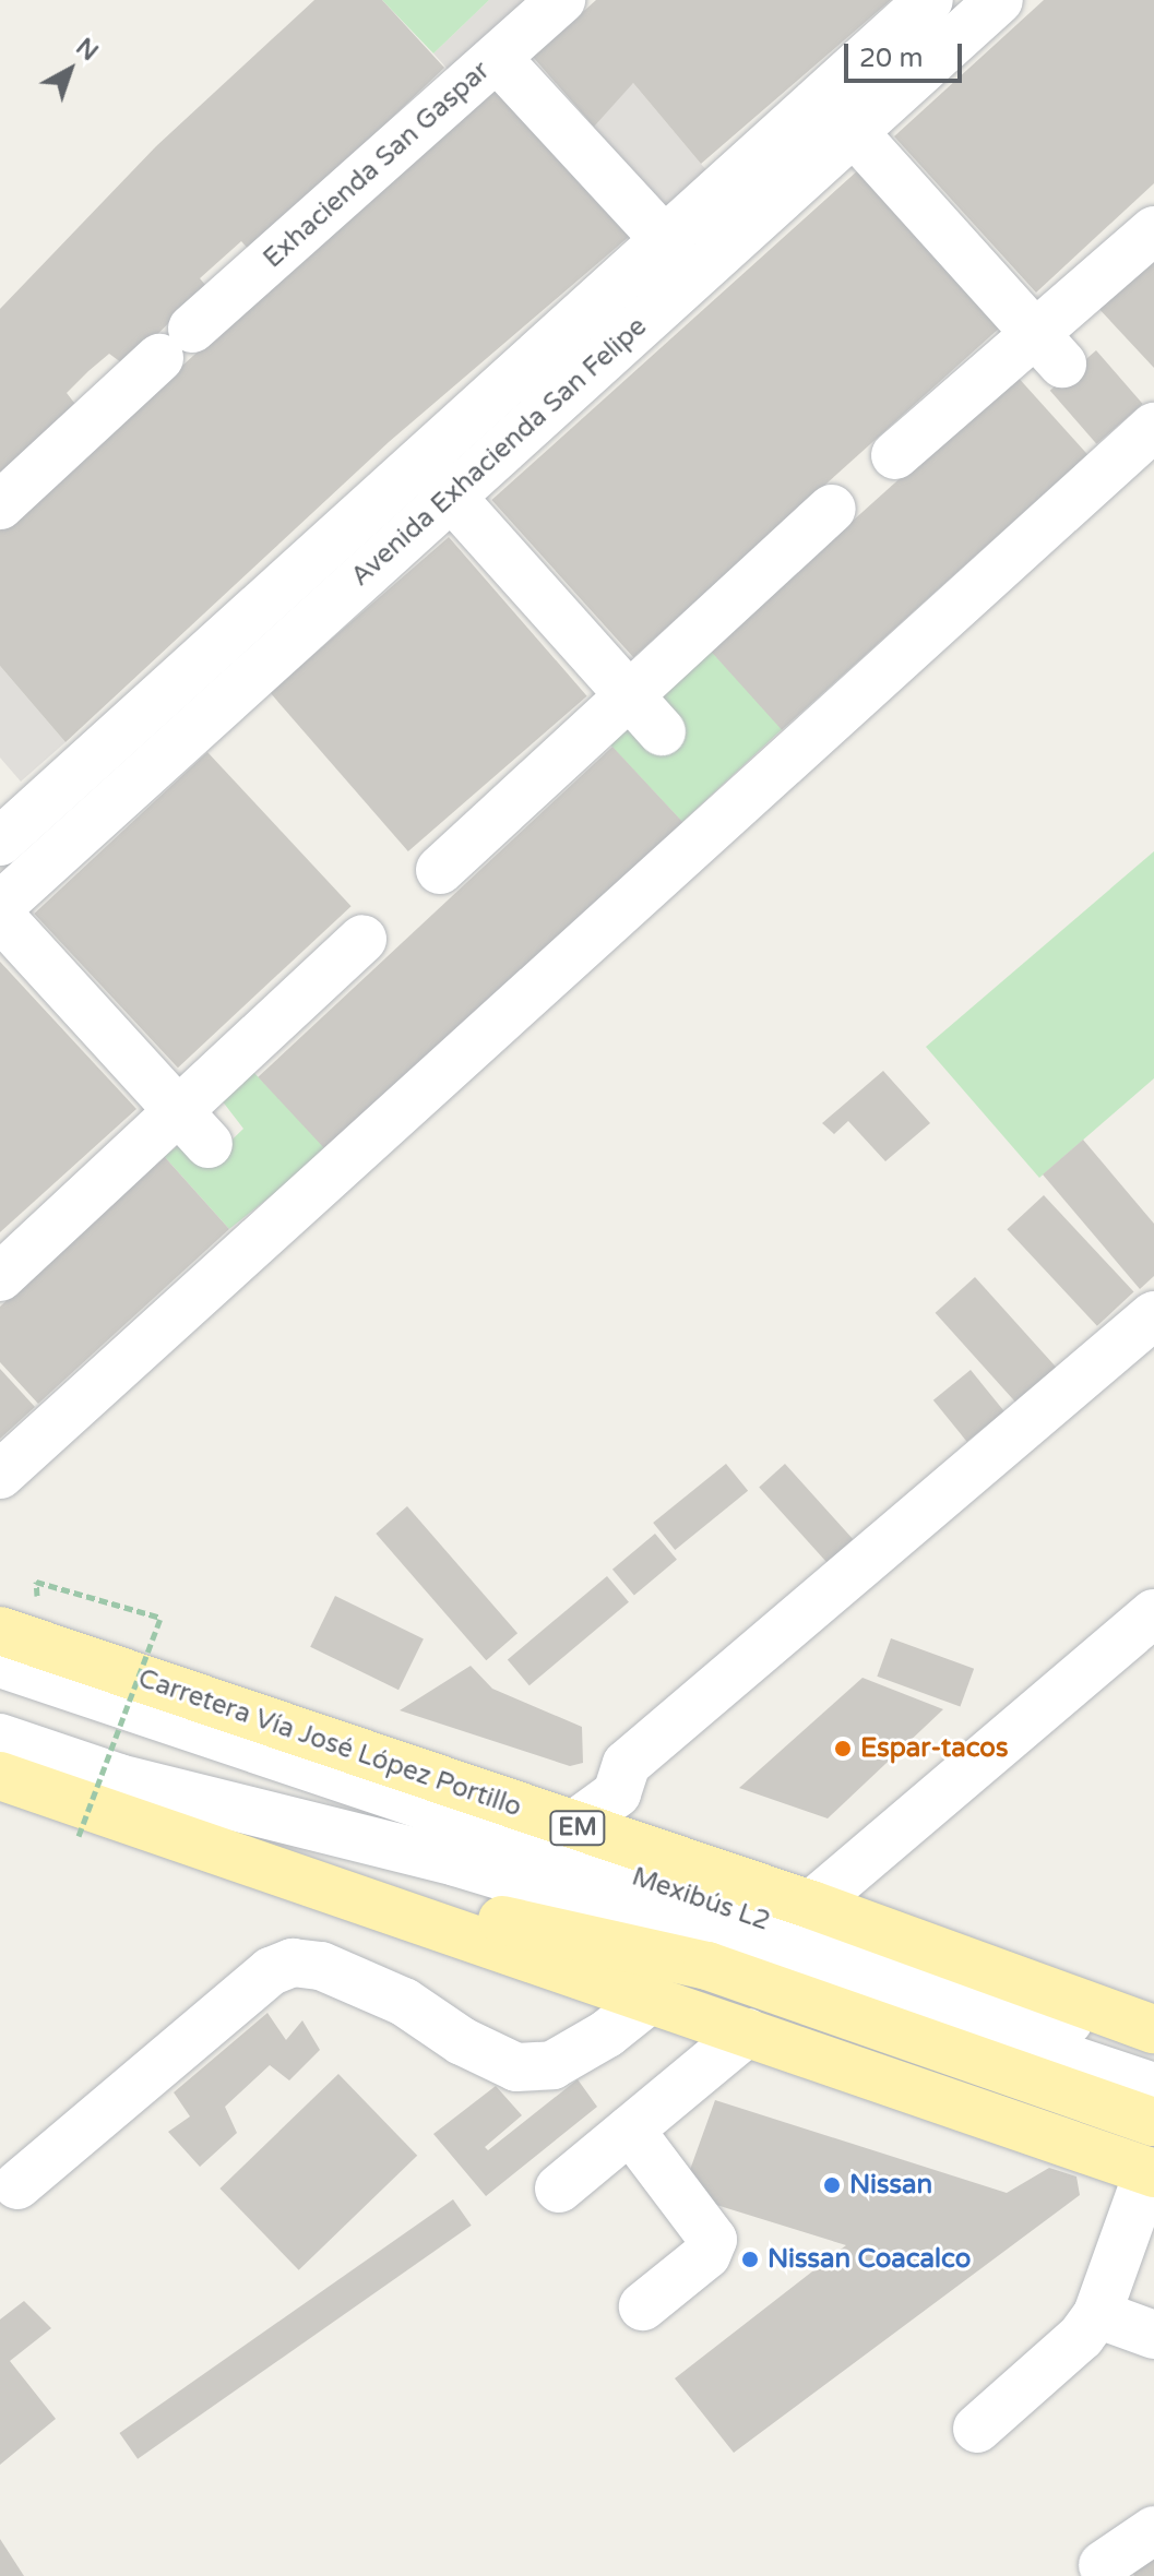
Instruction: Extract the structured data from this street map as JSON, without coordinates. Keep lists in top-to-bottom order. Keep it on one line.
{"streets":{"main road":["Carretera Vía José López Portillo","EM"],"street":["Exhacienda San Gaspar","Avenida Exhacienda San Felipe","Mexibús L2"]},"places":["Espar-tacos","Nissan","Nissan Coacalco"],"scale_bar":"20 m","north":"top right"}
